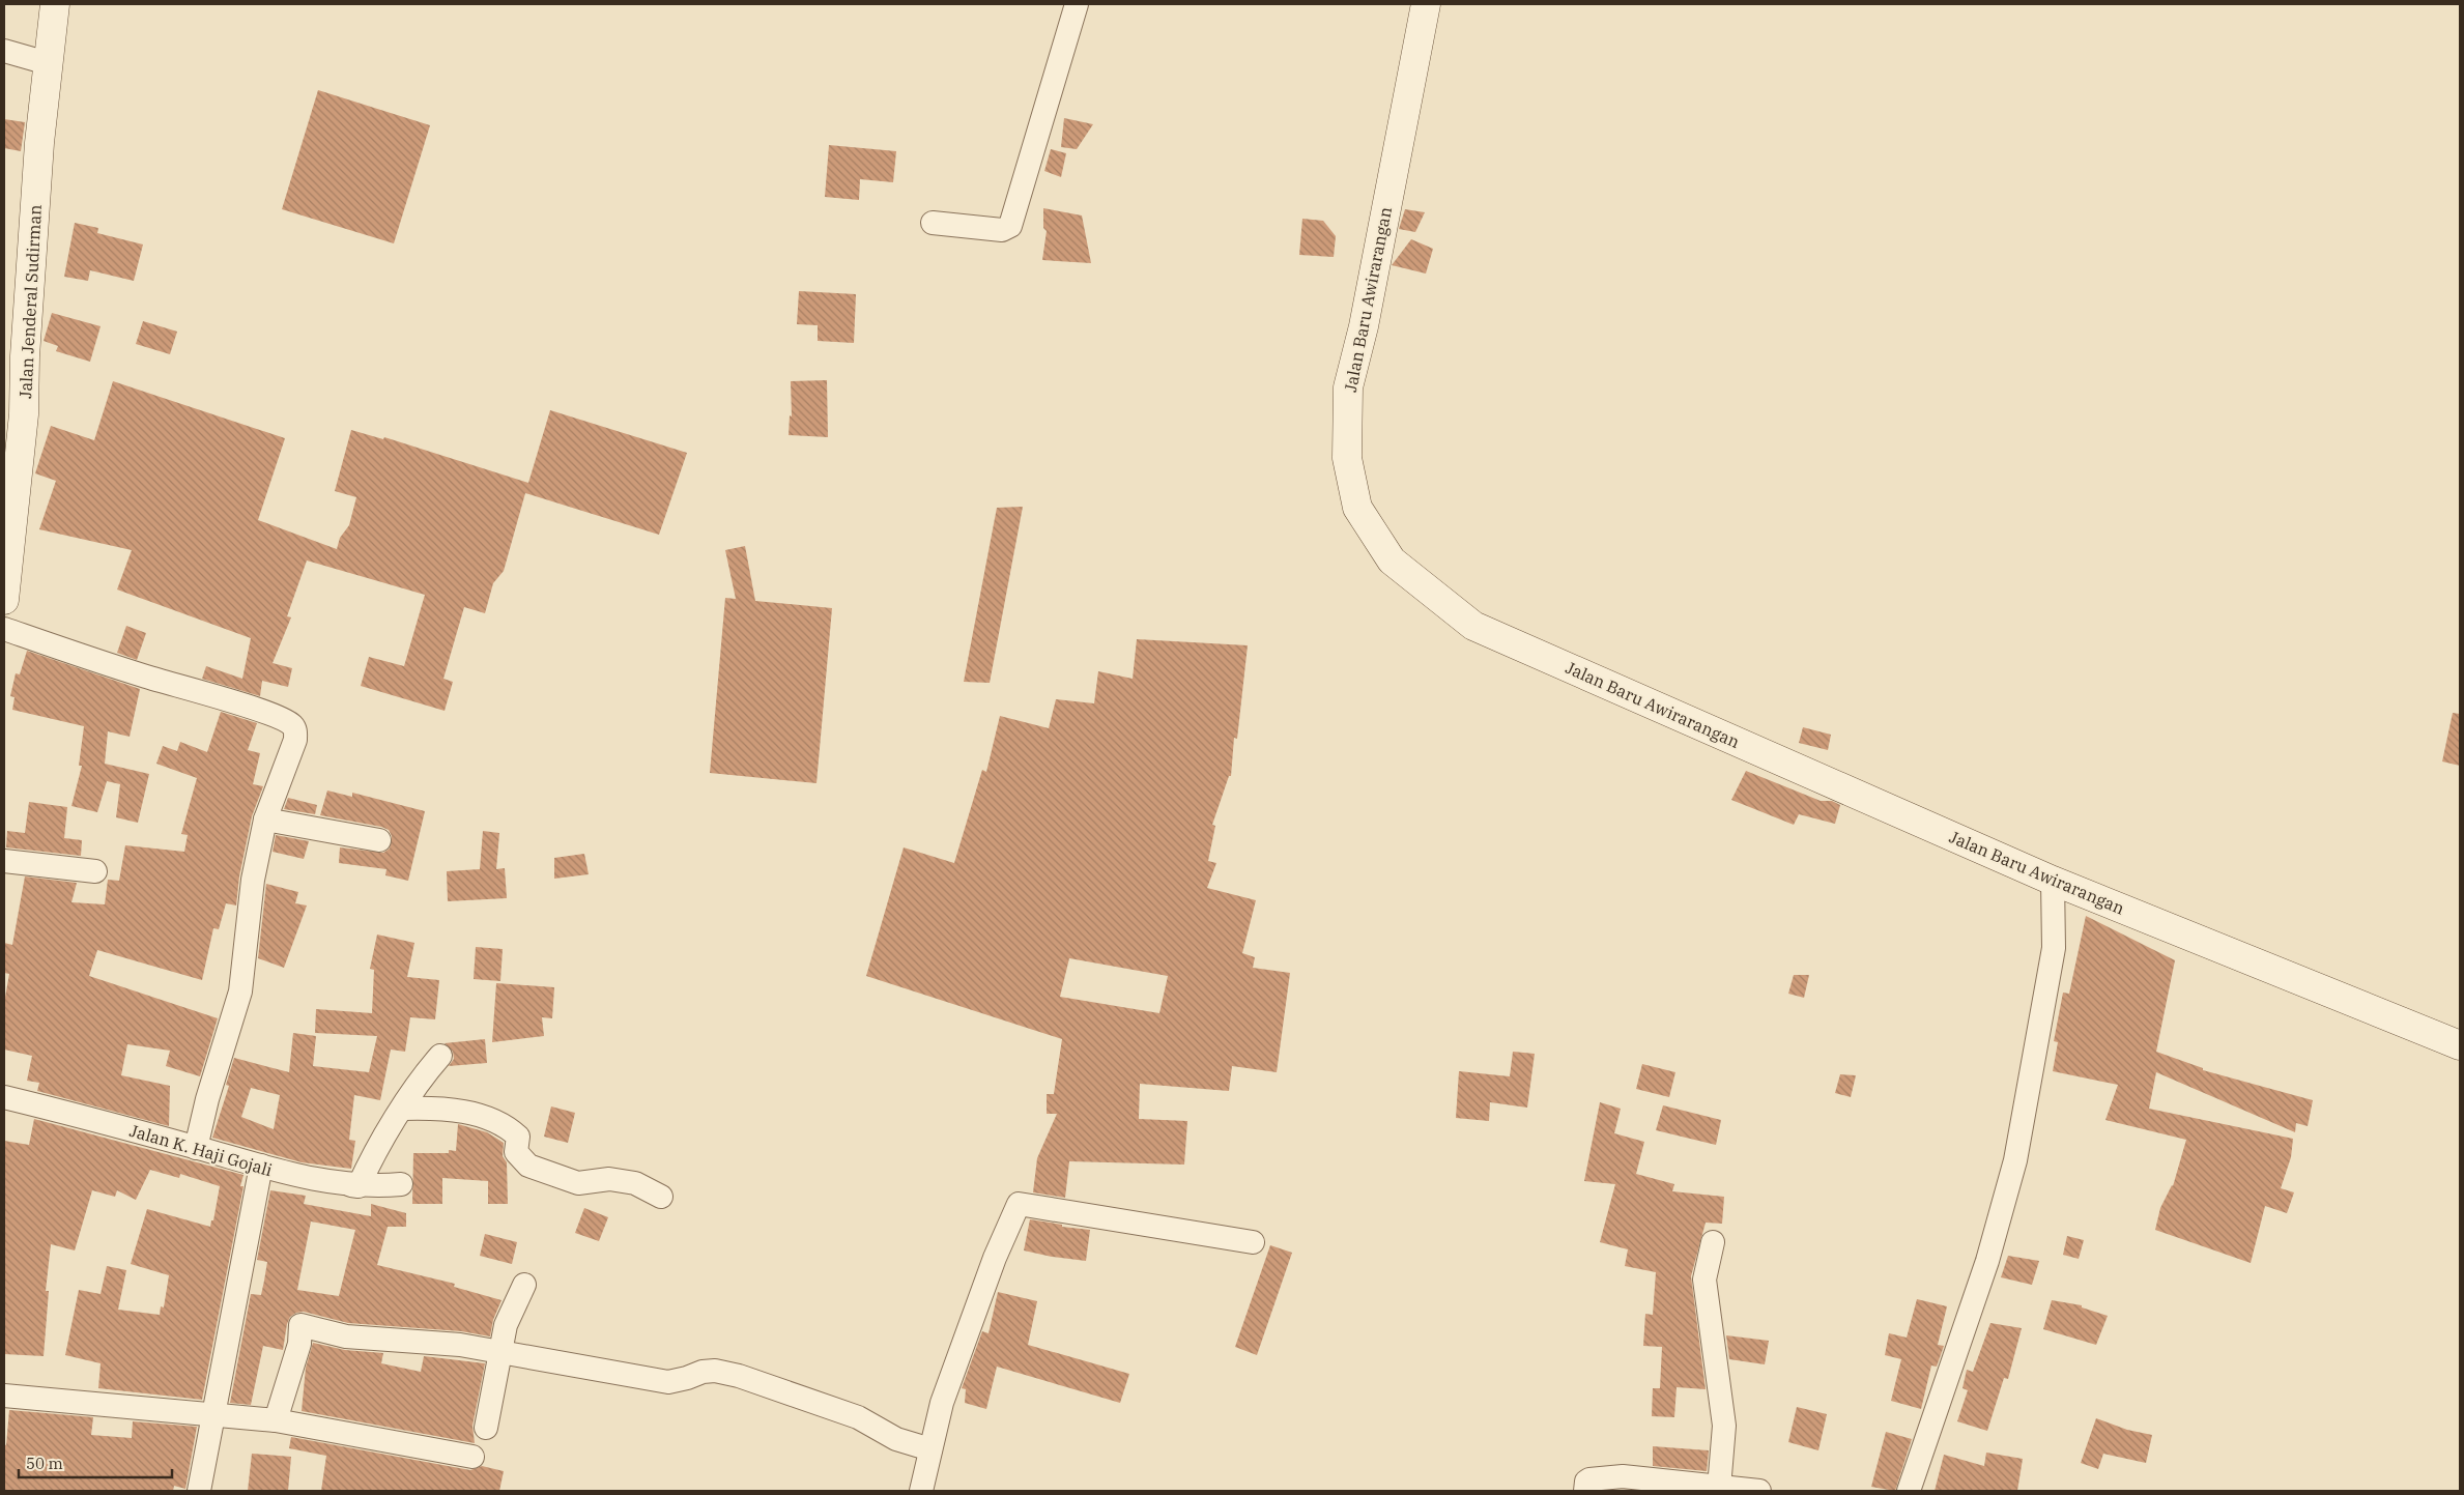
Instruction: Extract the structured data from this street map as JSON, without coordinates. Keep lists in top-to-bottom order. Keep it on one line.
{"streets":{"street":["Jalan Baru Awirarangan","Jalan Jenderal Sudirman","Jalan K. Haji Gojali"]},"scale_bar":"50 m"}
